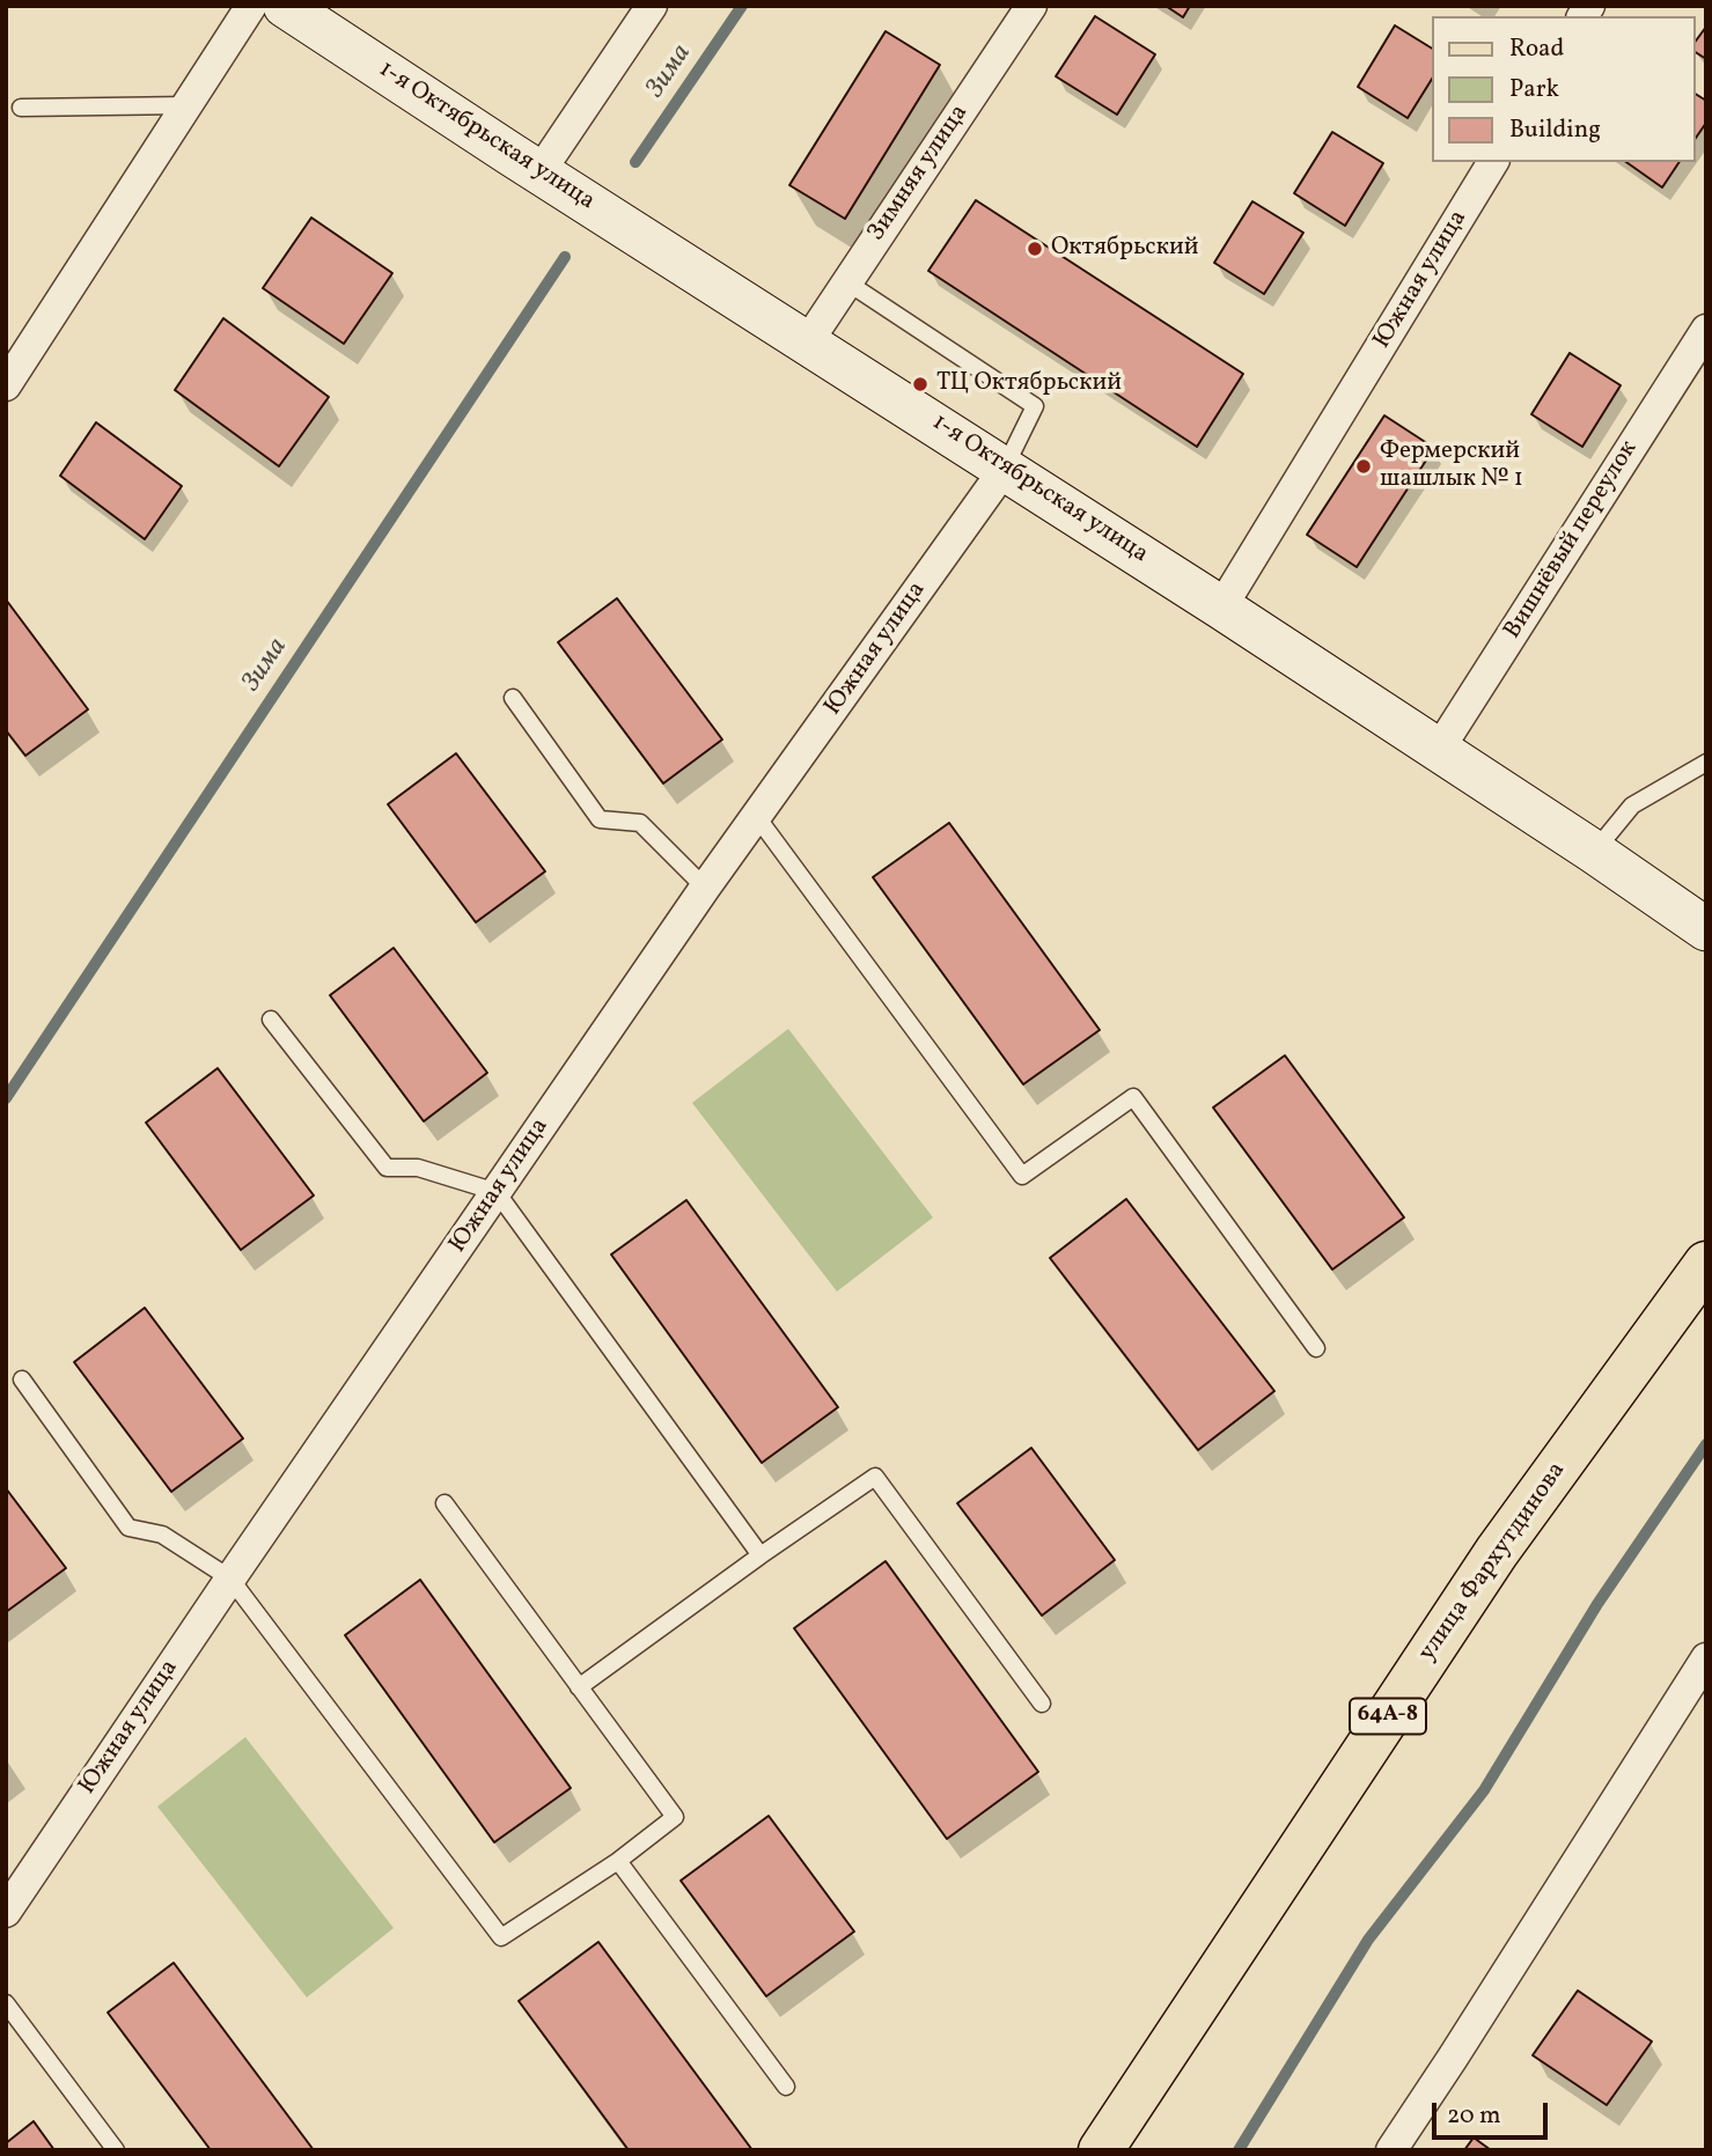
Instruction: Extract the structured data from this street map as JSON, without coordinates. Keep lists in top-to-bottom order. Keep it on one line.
{"streets":{"main road":["улица Фархутдинова","64А-8"],"street":["1-я Октябрьская улица","Зимняя улица","Южная улица","Вишнёвый переулок"]},"crossings":[["1-я Октябрьская улица","Зимняя улица"],["1-я Октябрьская улица","Южная улица"],["1-я Октябрьская улица","Вишнёвый переулок"]],"water":["Зима"],"places":["Октябрьский","ТЦ Октябрьский","Фермерский шашлык № 1"],"legend":["Road","Park","Building"],"scale_bar":"20 m"}
